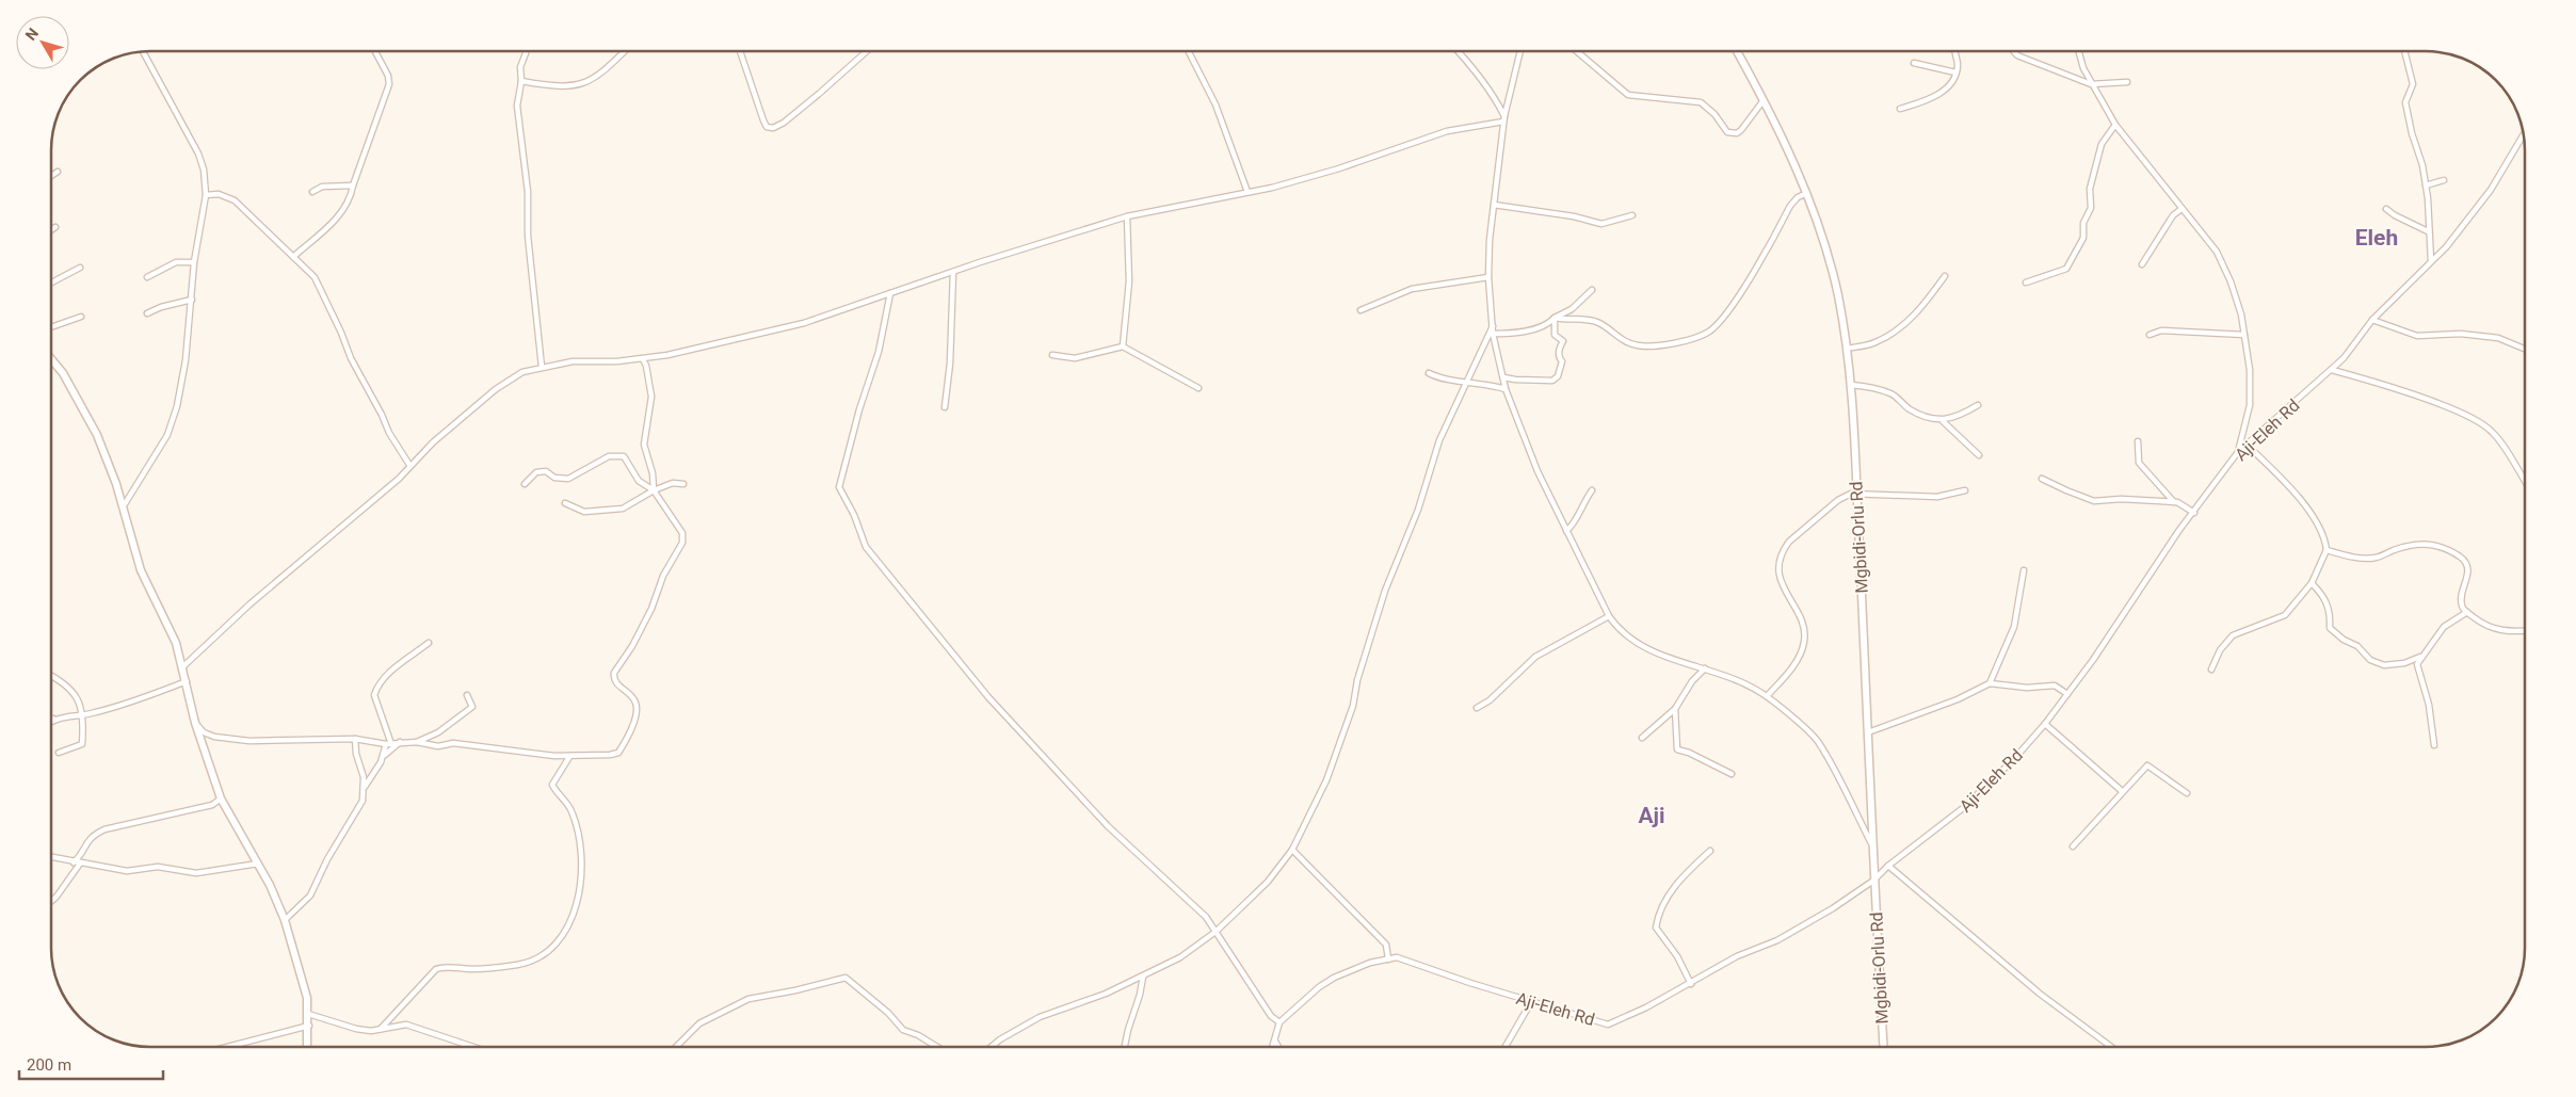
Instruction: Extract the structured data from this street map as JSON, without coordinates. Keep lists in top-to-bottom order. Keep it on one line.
{"streets":{"main road":["Mgbidi-Orlu Rd"],"street":["Aji-Eleh Rd"]},"crossings":[["Aji-Eleh Rd","Mgbidi-Orlu Rd"]],"districts":["Eleh","Aji"],"scale_bar":"200 m","north":"top left"}
